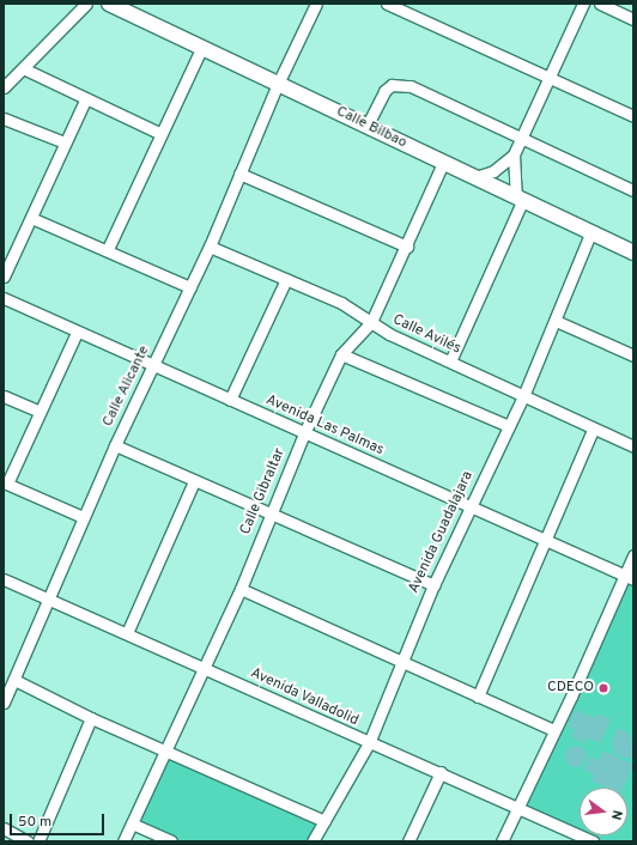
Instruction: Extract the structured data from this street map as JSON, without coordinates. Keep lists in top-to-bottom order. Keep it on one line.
{"streets":{"street":["Calle Bilbao","Calle Avilés","Calle Alicante","Avenida Las Palmas","Calle Gibraltar","Avenida Guadalajara","Avenida Valladolid"]},"crossings":[["Calle Bilbao","Calle Alicante"],["Calle Bilbao","Calle Gibraltar"],["Calle Bilbao","Avenida Guadalajara"],["Calle Avilés","Calle Alicante"],["Calle Avilés","Calle Gibraltar"],["Calle Avilés","Avenida Guadalajara"],["Calle Alicante","Avenida Las Palmas"],["Calle Alicante","Avenida Valladolid"],["Avenida Las Palmas","Calle Gibraltar"],["Avenida Las Palmas","Avenida Guadalajara"],["Calle Gibraltar","Avenida Valladolid"],["Avenida Guadalajara","Avenida Valladolid"]],"places":["CDECO"],"scale_bar":"50 m","north":"right"}
